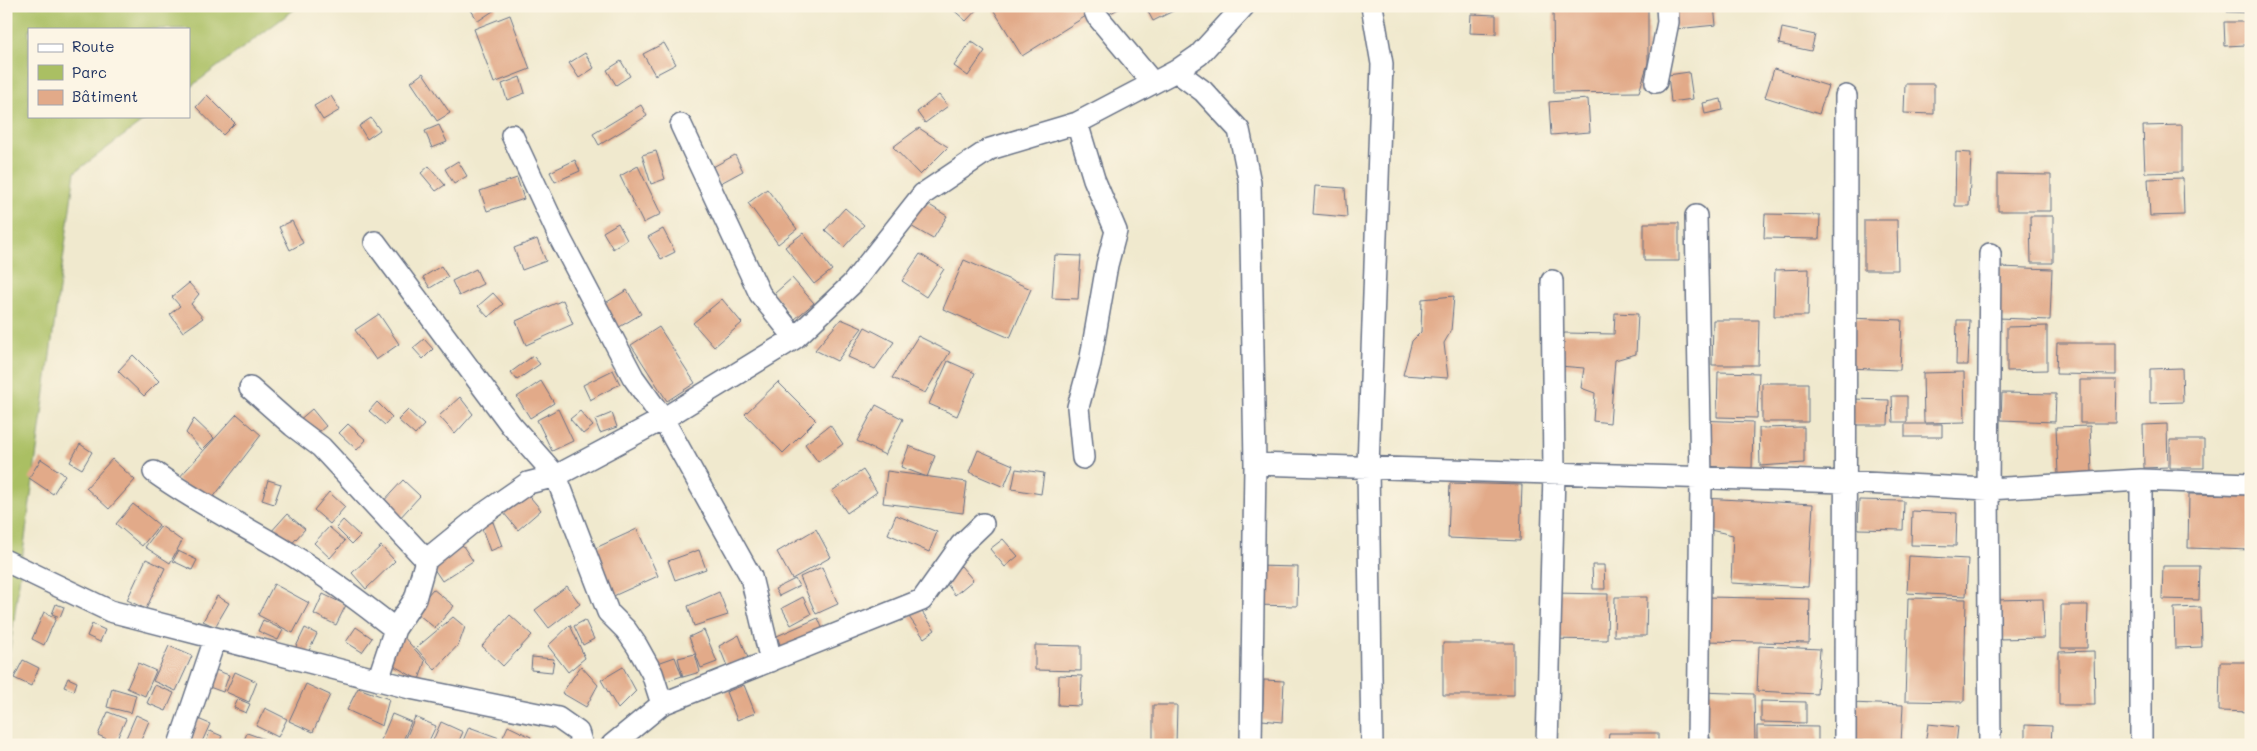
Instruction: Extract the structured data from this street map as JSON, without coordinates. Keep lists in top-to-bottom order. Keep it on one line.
{"legend":["Route","Parc","Bâtiment"]}
